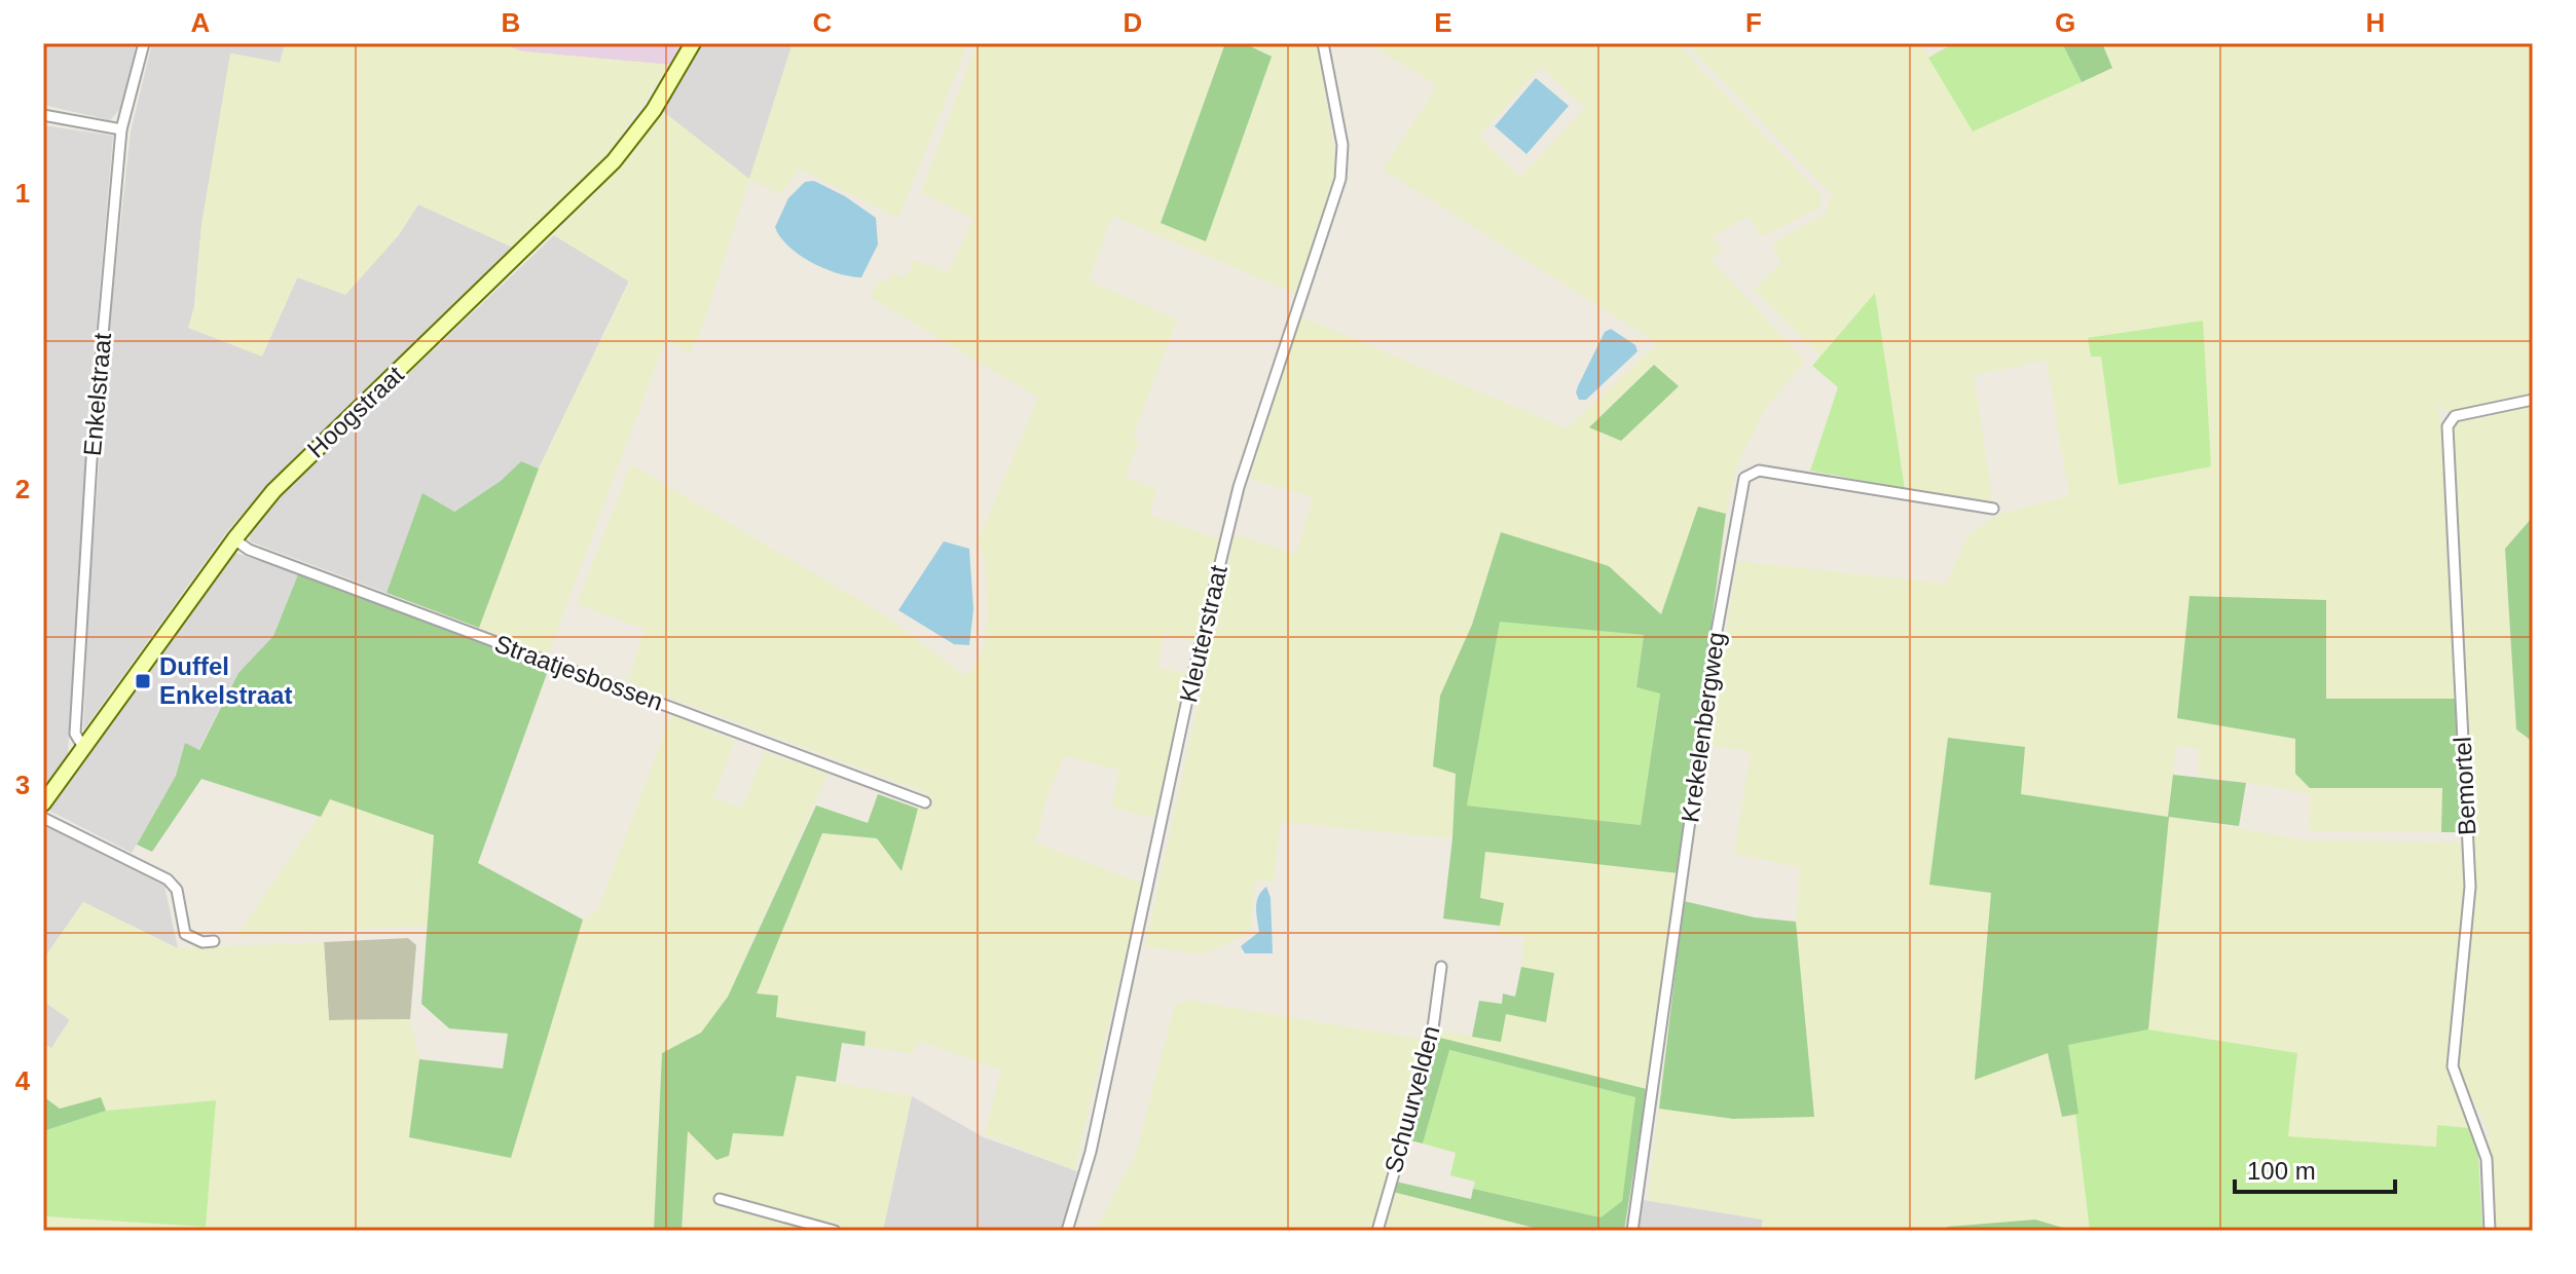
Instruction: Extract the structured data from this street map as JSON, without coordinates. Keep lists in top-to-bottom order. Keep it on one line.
{"streets":{"street":["Enkelstraat","Hoogstraat","Kleuterstraat","Straatjesbossen","Krekelenbergweg","Bemortel","Schuurvelden"]},"crossings":[["Enkelstraat","Hoogstraat"],["Hoogstraat","Straatjesbossen"]],"places":{"transit":["Duffel Enkelstraat"]},"scale_bar":"100 m","grid":{"columns":["A","B","C","D","E","F","G","H"],"rows":["1","2","3","4"]}}
